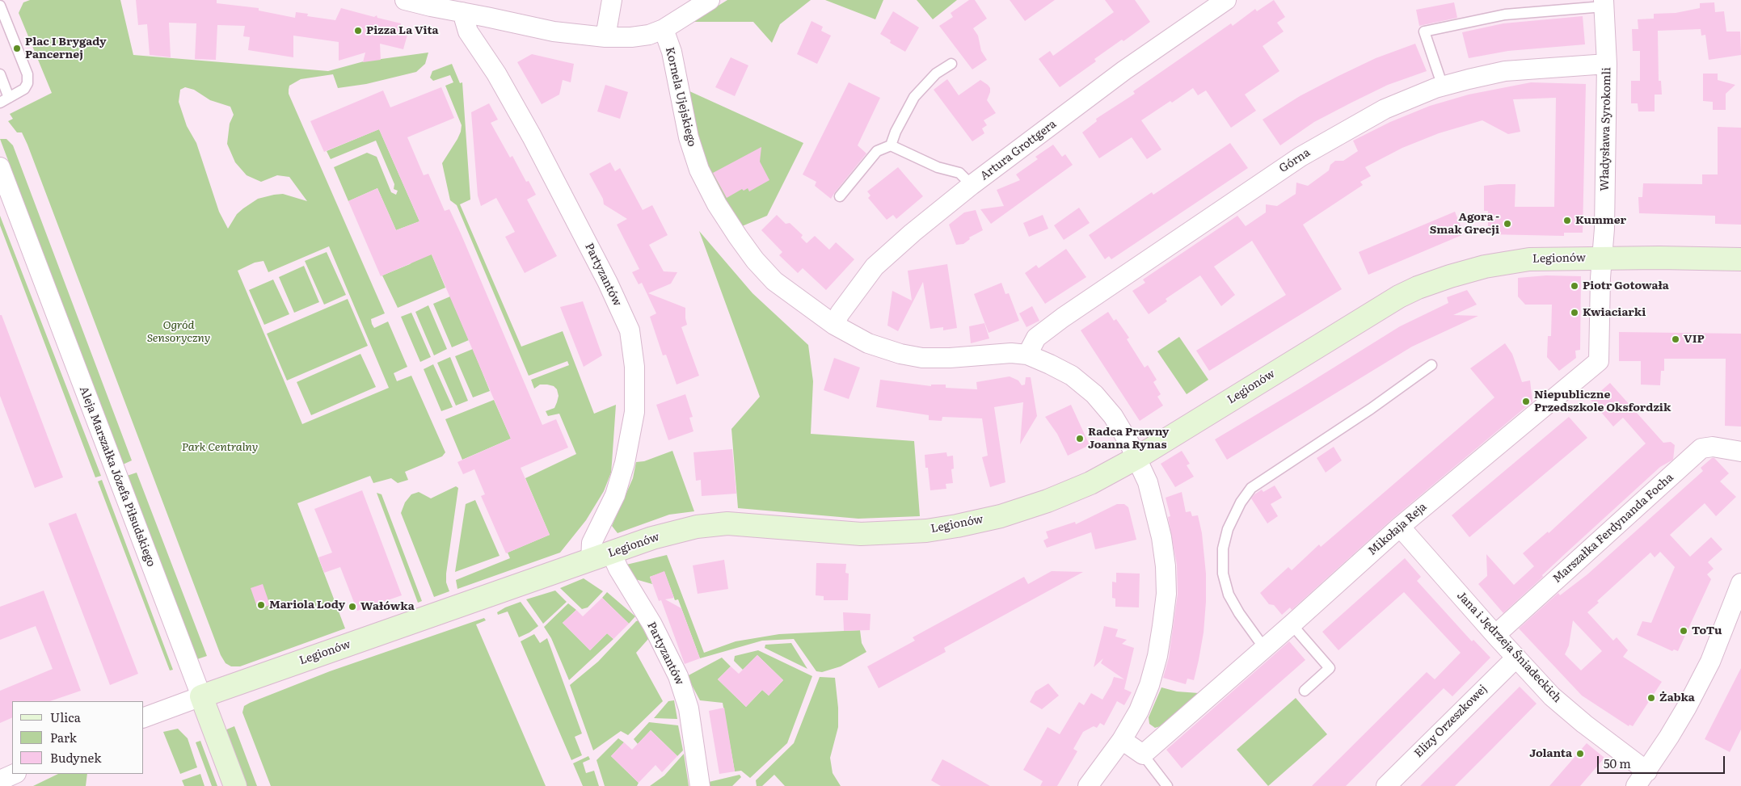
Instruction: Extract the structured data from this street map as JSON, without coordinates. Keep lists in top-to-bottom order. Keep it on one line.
{"streets":{"street":["Kornela Ujejskiego","Władysława Syrokomli","Artura Grottgera","Górna","Legionów","Partyzantów","Aleja Marszałka Józefa Piłsudskiego","Marszałka Ferdynanda Focha","Mikołaja Reja","Jana i Jędrzeja Śniadeckich","Elizy Orzeszkowej"]},"crossings":[["Kornela Ujejskiego","Artura Grottgera"],["Kornela Ujejskiego","Górna"],["Kornela Ujejskiego","Legionów"],["Władysława Syrokomli","Górna"],["Władysława Syrokomli","Legionów"],["Władysława Syrokomli","Mikołaja Reja"],["Legionów","Partyzantów"],["Legionów","Aleja Marszałka Józefa Piłsudskiego"],["Legionów","Mikołaja Reja"],["Marszałka Ferdynanda Focha","Jana i Jędrzeja Śniadeckich"],["Mikołaja Reja","Jana i Jędrzeja Śniadeckich"],["Jana i Jędrzeja Śniadeckich","Elizy Orzeszkowej"]],"parks":["Ogród Sensoryczny","Park Centralny"],"places":["Pizza La Vita","Plac I Brygady Pancernej","Kummer","Agora - Smak Grecji","Piotr Gotowała","Kwiaciarki","VIP","Niepubliczne Przedszkole Oksfordzik","Radca Prawny Joanna Rynas","Mariola Lody","Wałówka","ToTu","Żabka","Jolanta"],"legend":["Ulica","Park","Budynek"],"scale_bar":"50 m"}
